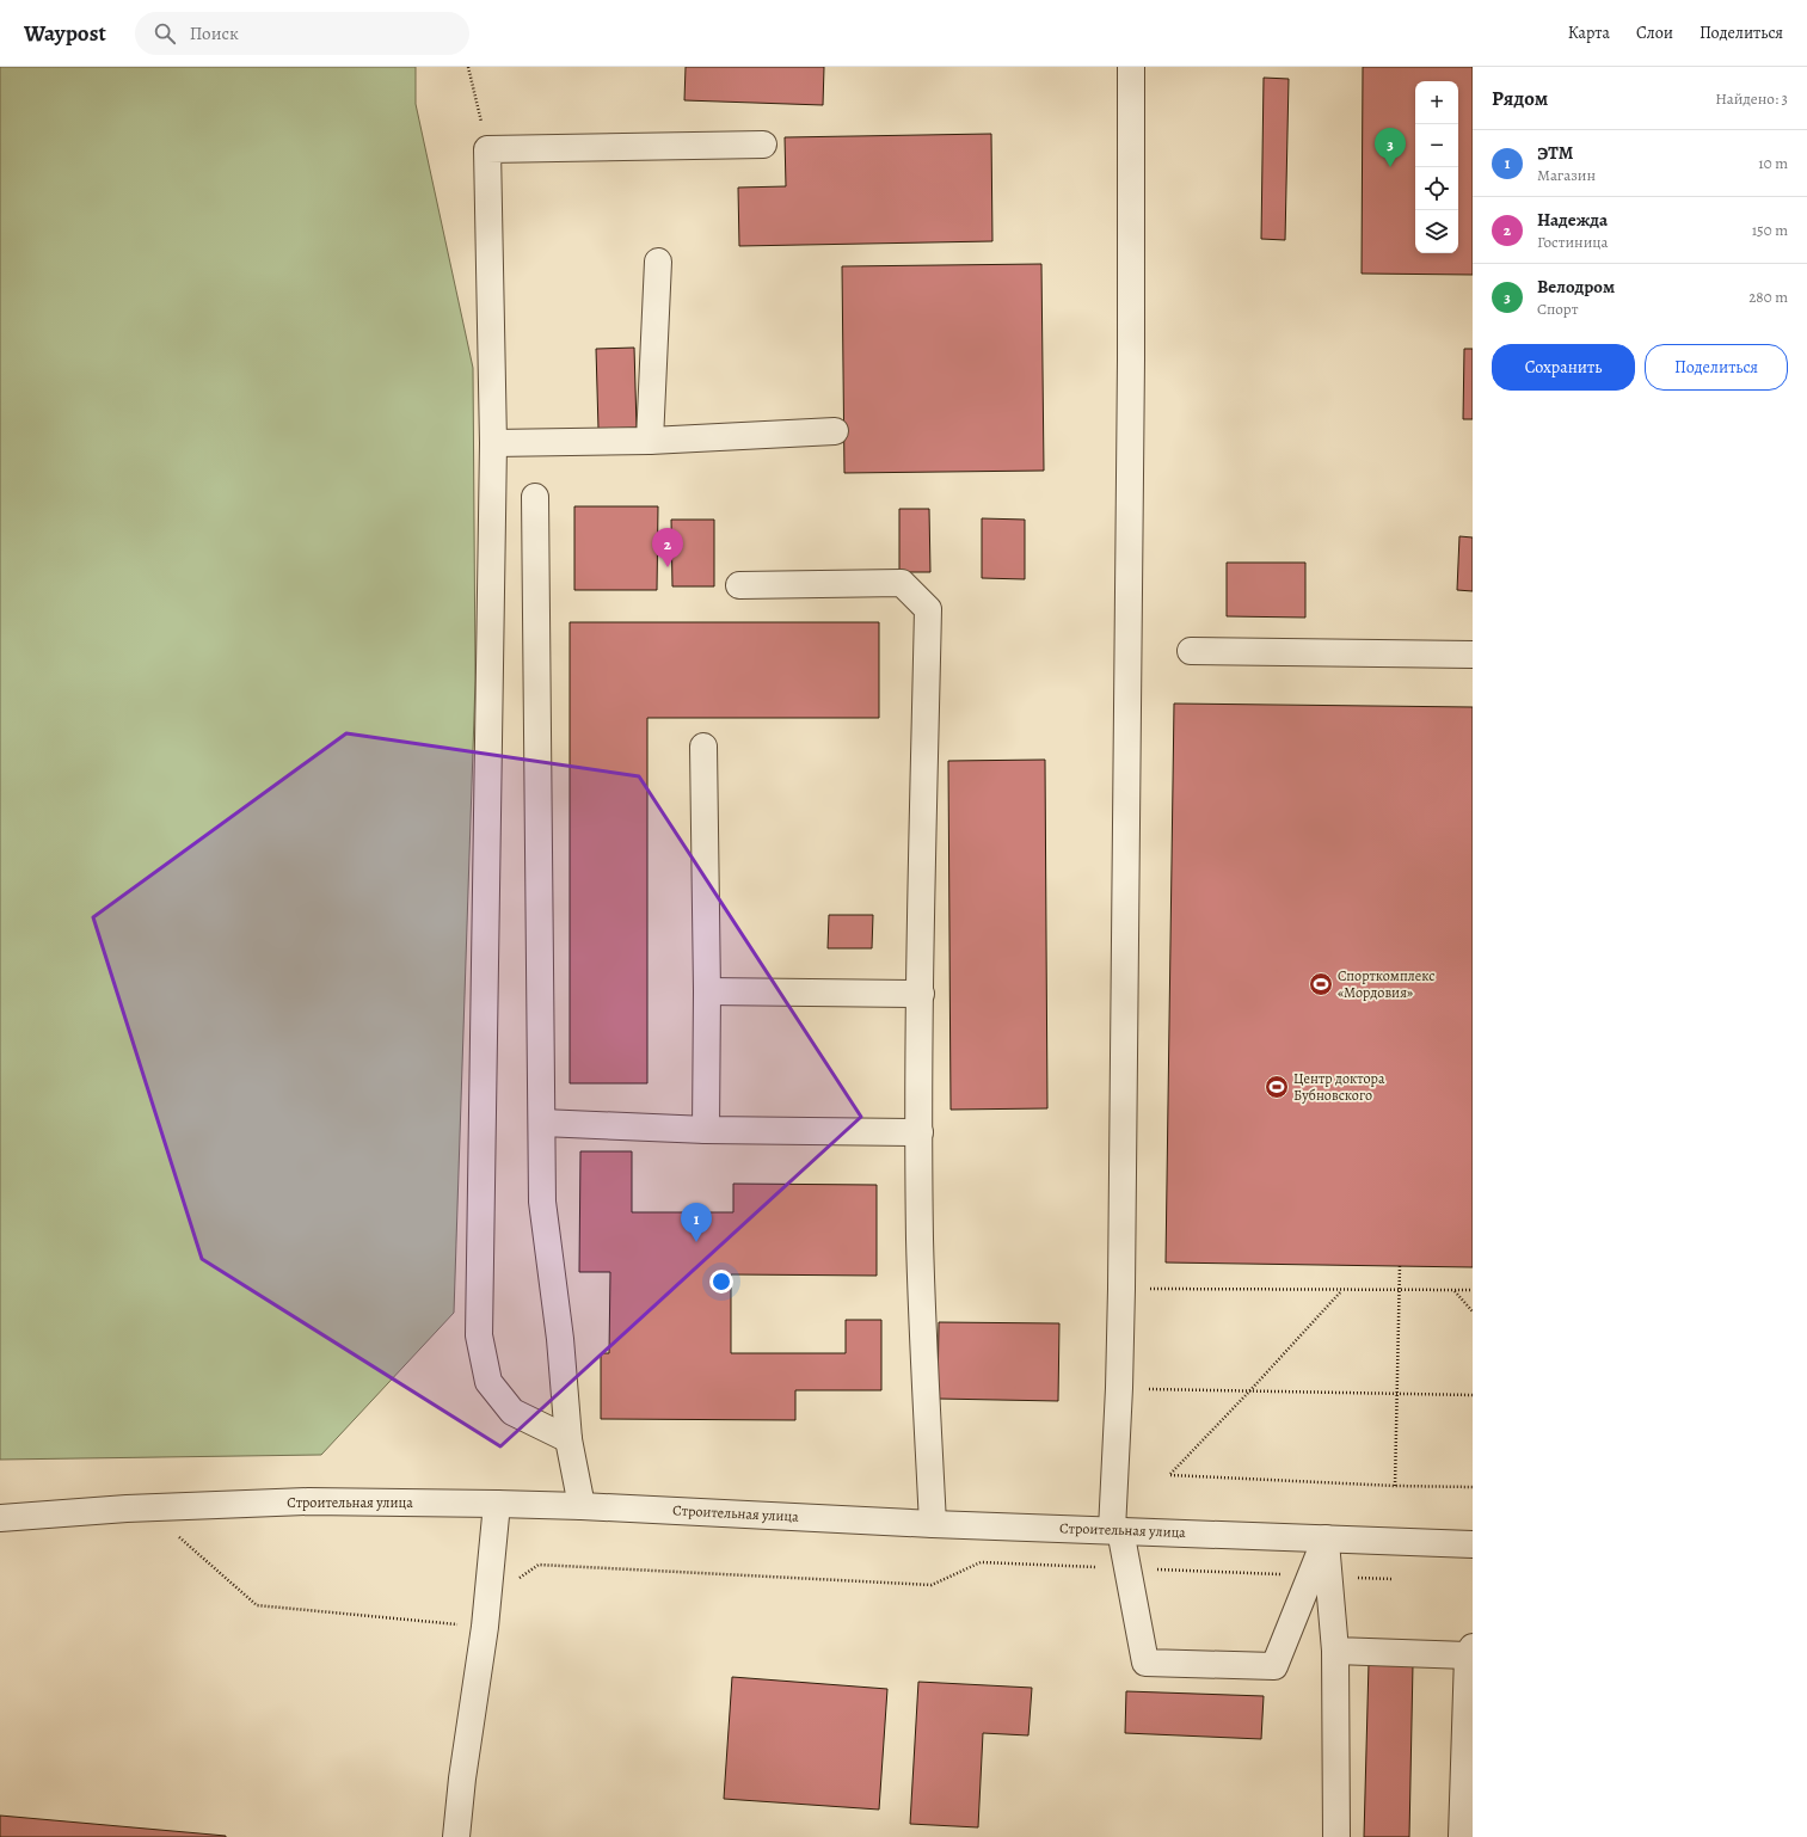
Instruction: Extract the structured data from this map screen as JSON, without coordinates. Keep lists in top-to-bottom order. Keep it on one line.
{"streets":{"street":["Строительная улица"]},"places":{"sports":["Спорткомплекс «Мордовия»","Центр доктора Бубновского"]},"page":{"header":"Waypost","search":"Поиск","nav":["Карта","Слои","Поделиться"],"heading":["Рядом","Найдено: 3"],"map_buttons":["+","−"],"pins":["3","2","1"],"list":[{"mark":"1","name":"ЭТМ","note":"Магазин","value":"10 m"},{"mark":"2","name":"Надежда","note":"Гостиница","value":"150 m"},{"mark":"3","name":"Велодром","note":"Спорт","value":"280 m"}],"buttons":["Сохранить","Поделиться"]}}
